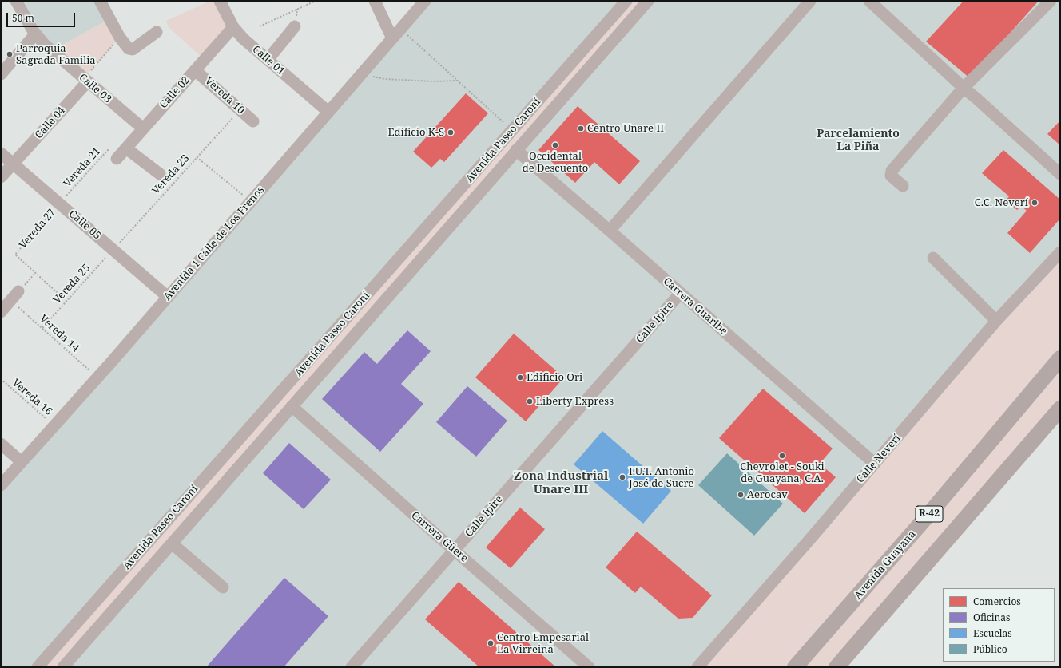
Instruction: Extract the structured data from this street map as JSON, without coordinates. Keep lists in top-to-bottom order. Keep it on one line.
{"streets":{"main road":["R-42","Avenida Guayana"],"street":["Calle 01","Calle 03","Calle 02","Vereda 10","Calle 04","Avenida Paseo Caroní","Calle 05","Avenida 1 Calle de Los Frenos","Carrera Guaribe","Calle Ipire","Calle Neverí","Carrera Güere"],"path":["Vereda 21","Vereda 23","Vereda 27","Vereda 25","Vereda 14","Vereda 16"]},"crossings":[["Calle 01","Calle 02"],["Calle 01","Avenida 1 Calle de Los Frenos"],["Calle 03","Calle 02"],["Calle 03","Calle 04"],["Calle 02","Vereda 10"],["Calle 02","Vereda 21"],["Vereda 10","Vereda 23"],["Calle 04","Calle 05"],["Avenida Paseo Caroní","Carrera Guaribe"],["Avenida Paseo Caroní","Carrera Güere"],["Vereda 21","Calle 05"],["Vereda 21","Vereda 27"],["Vereda 23","Calle 05"],["Vereda 23","Vereda 25"],["Calle 05","Vereda 27"],["Calle 05","Avenida 1 Calle de Los Frenos"],["Calle 05","Vereda 25"],["Avenida 1 Calle de Los Frenos","Vereda 14"],["Avenida 1 Calle de Los Frenos","Vereda 16"],["Vereda 25","Vereda 14"],["Carrera Guaribe","Calle Ipire"],["Carrera Guaribe","Calle Neverí"],["Calle Ipire","Carrera Güere"]],"districts":["Parcelamiento La Piña","Zona Industrial Unare III"],"places":["Parroquia Sagrada Familia","Centro Unare II","Edificio K-S","Occidental de Descuento","C.C. Neverí","Edificio Ori","Liberty Express","Chevrolet - Souki de Guayana, C.A.","I.U.T. Antonio José de Sucre","Aerocav","Centro Empesarial La Virreina"],"legend":["Comercios","Oficinas","Escuelas","Público"],"scale_bar":"50 m"}
